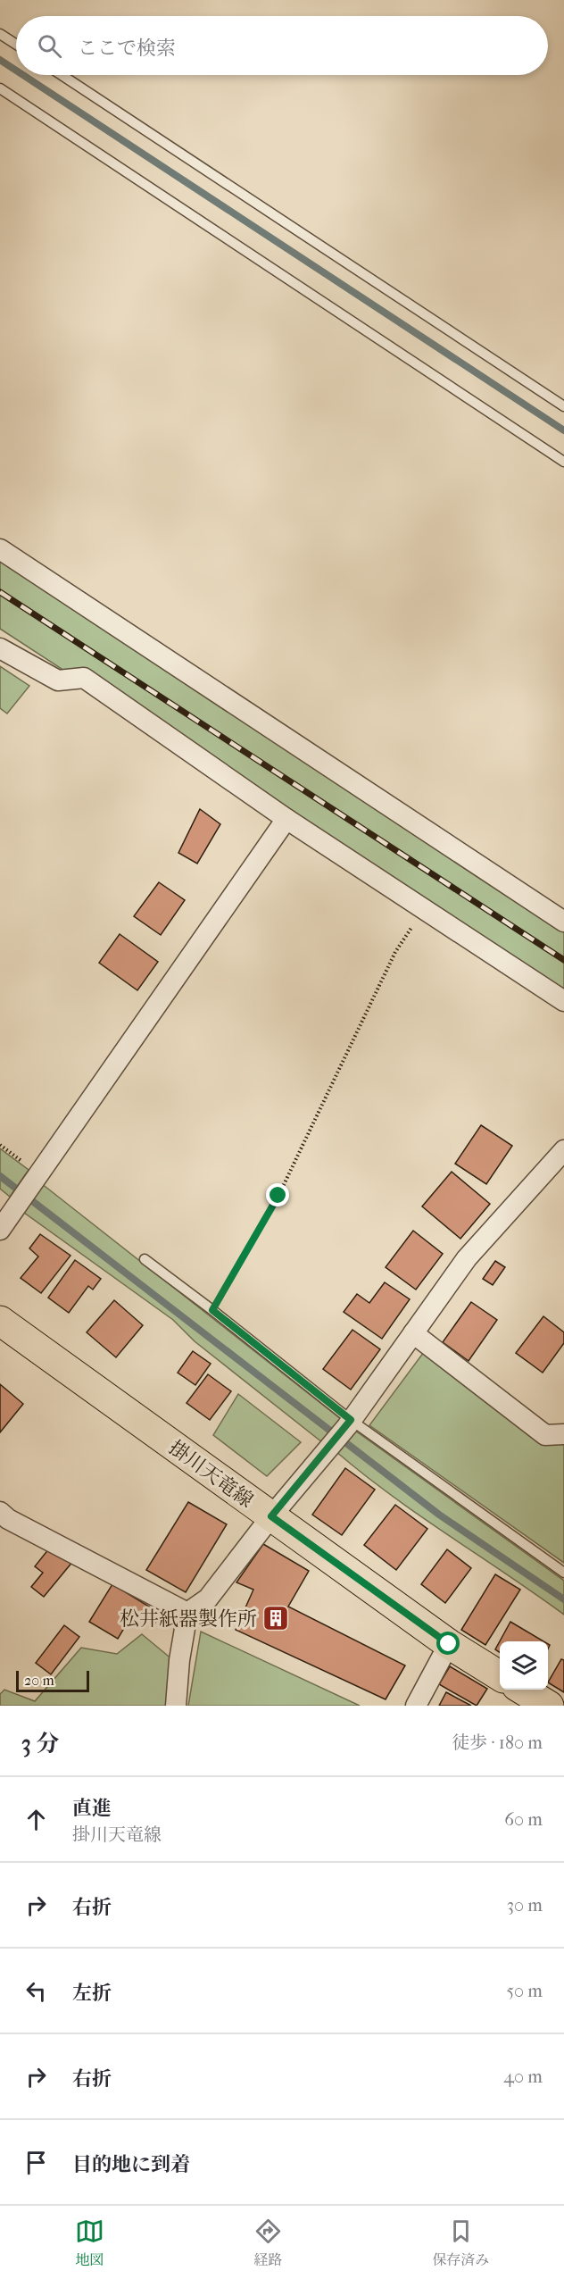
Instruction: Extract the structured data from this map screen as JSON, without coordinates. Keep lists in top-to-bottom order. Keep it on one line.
{"streets":{"main road":["掛川天竜線"]},"places":{"building":["松井紙器製作所"]},"scale_bar":"20 m","page":{"search":"ここで検索","scale":"20 m","heading":["3 分","徒歩 · 180 m"],"list":[["直進","掛川天竜線","60 m"],["右折","30 m"],["左折","50 m"],["右折","40 m"],"目的地に到着"],"nav":["地図","経路","保存済み"]}}
